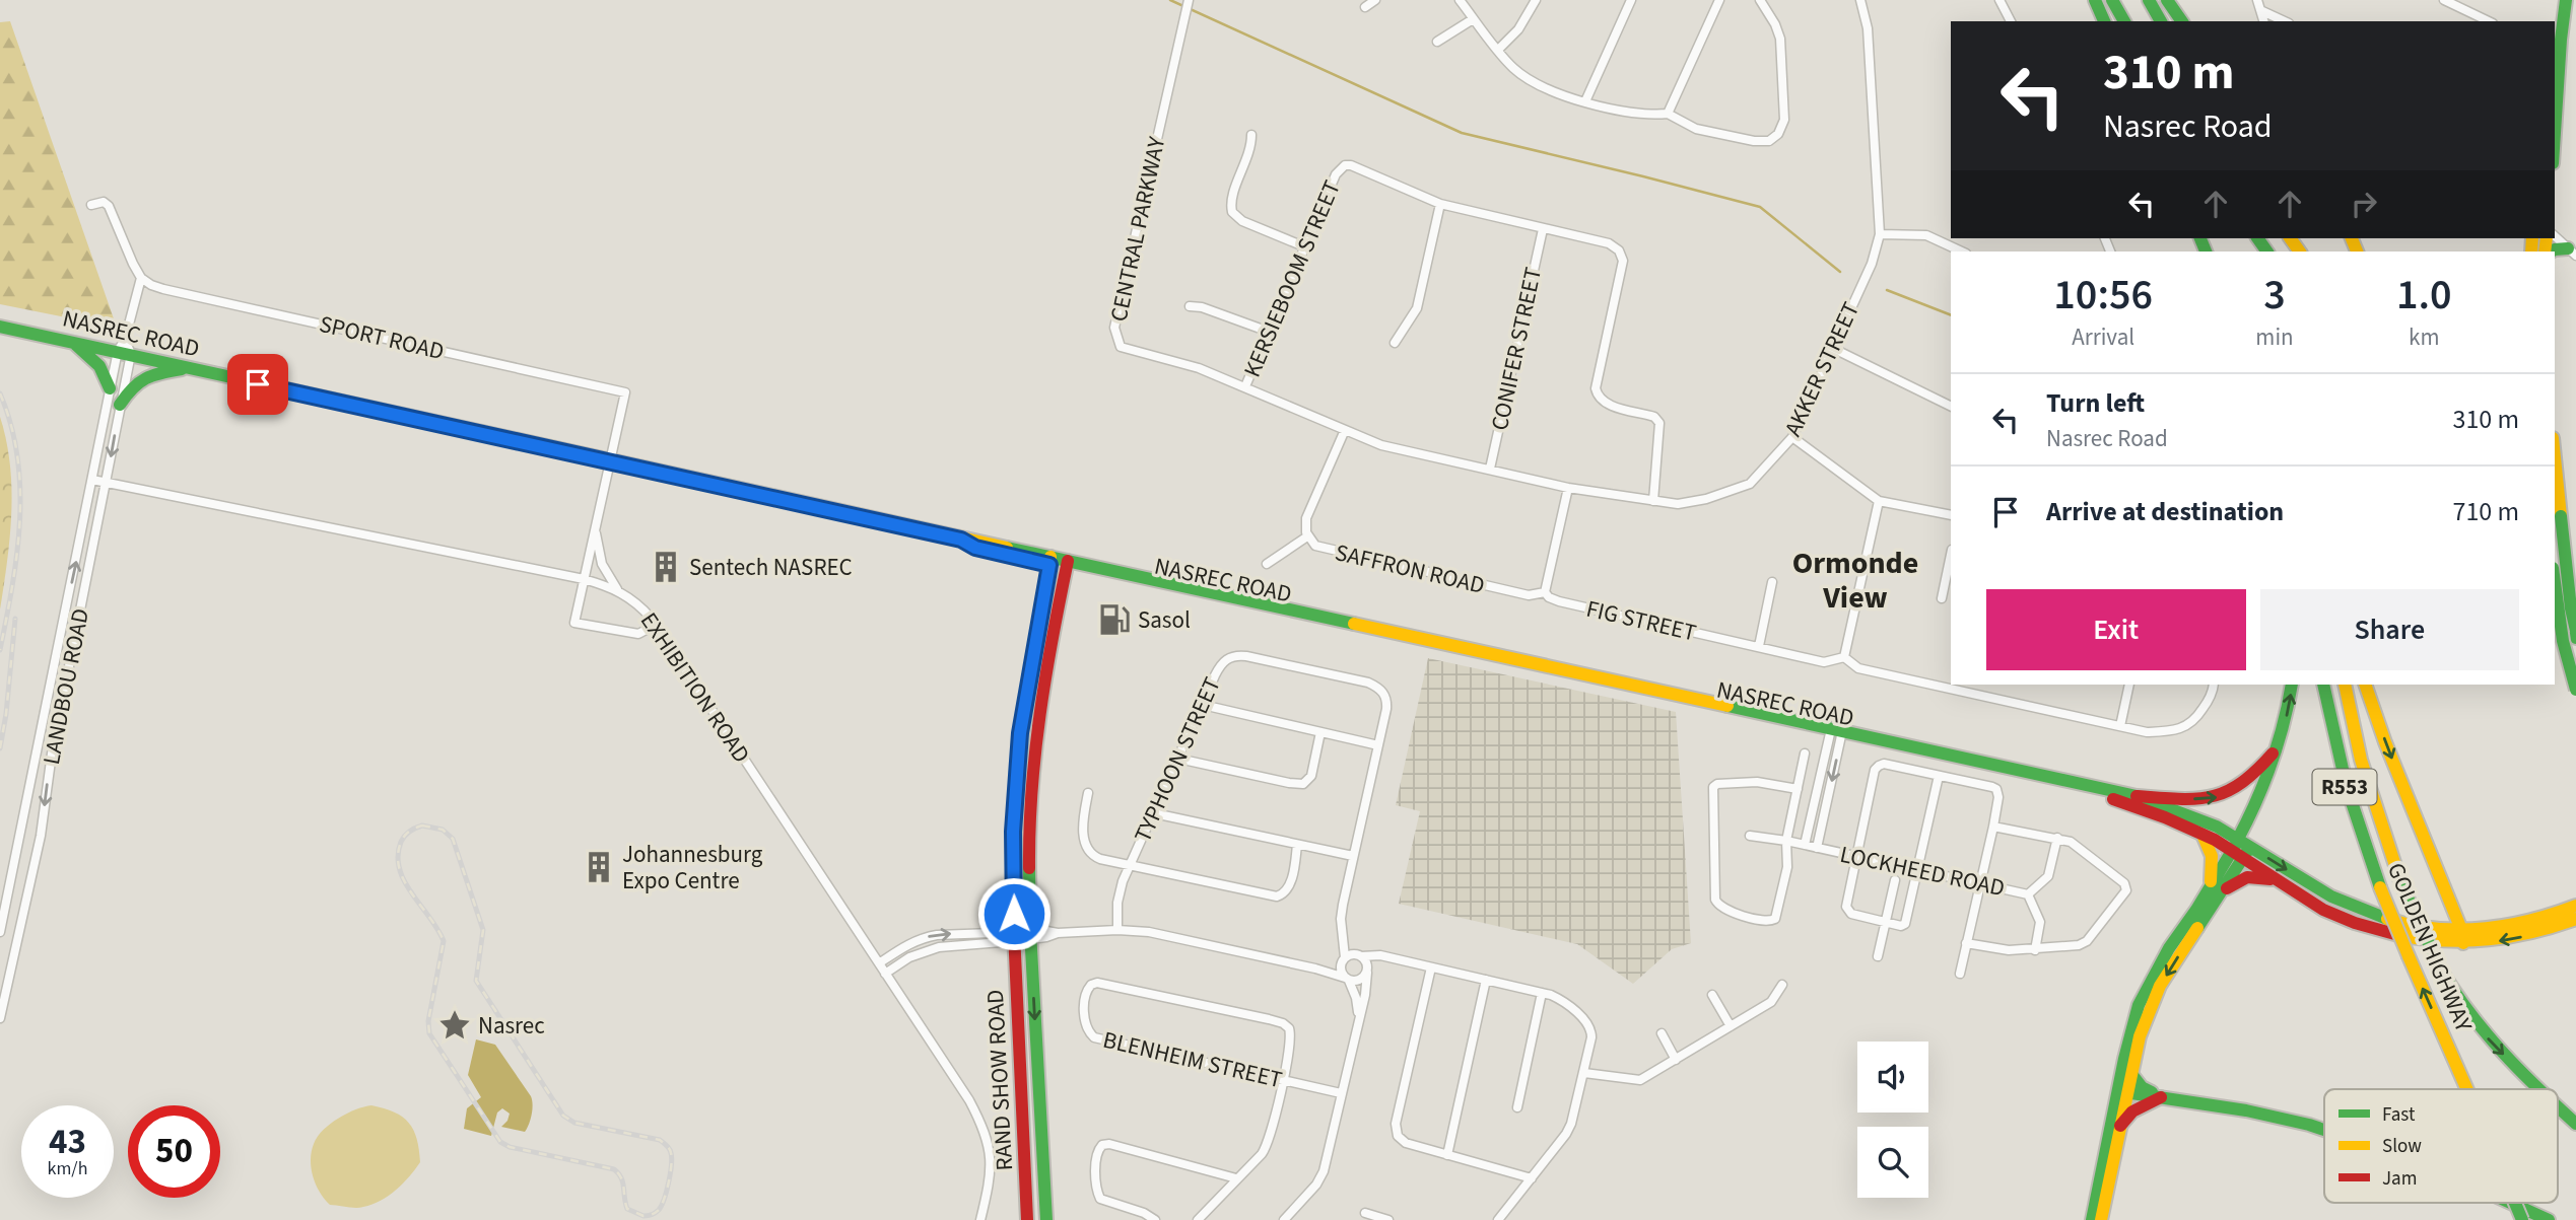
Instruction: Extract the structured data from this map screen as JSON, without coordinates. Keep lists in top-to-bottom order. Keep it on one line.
{"streets":{"main road":["NASREC ROAD","R553","GOLDEN HIGHWAY","RAND SHOW ROAD"],"street":["CENTRAL PARKWAY","KERSIEBOOM STREET","SPORT ROAD","CONIFER STREET","AKKER STREET","SAFFRON ROAD","FIG STREET","LANDBOU ROAD","EXHIBITION ROAD","TYPHOON STREET","LOCKHEED ROAD","BLENHEIM STREET"]},"crossings":[["CENTRAL PARKWAY","KERSIEBOOM STREET"],["CENTRAL PARKWAY","AKKER STREET"],["KERSIEBOOM STREET","CONIFER STREET"],["KERSIEBOOM STREET","AKKER STREET"],["NASREC ROAD","SPORT ROAD"],["NASREC ROAD","LANDBOU ROAD"],["NASREC ROAD","RAND SHOW ROAD"],["SPORT ROAD","LANDBOU ROAD"],["CONIFER STREET","AKKER STREET"],["AKKER STREET","SAFFRON ROAD"],["SAFFRON ROAD","FIG STREET"],["LANDBOU ROAD","EXHIBITION ROAD"]],"districts":["Ormonde View"],"places":{"building":["Sentech NASREC","Johannesburg Expo Centre"],"fuel station":["Sasol"],"place":["Nasrec"]},"legend":["Fast","Slow","Jam"],"page":{"turn":["310 m","Nasrec Road"],"eta":["10:56","Arrival","3","min","1.0","km"],"list":[{"name":"Turn left","note":"Nasrec Road","value":"310 m"},{"name":"Arrive at destination","value":"710 m"}],"buttons":["Exit","Share"],"speed":"43 km/h","limit":"50"}}
